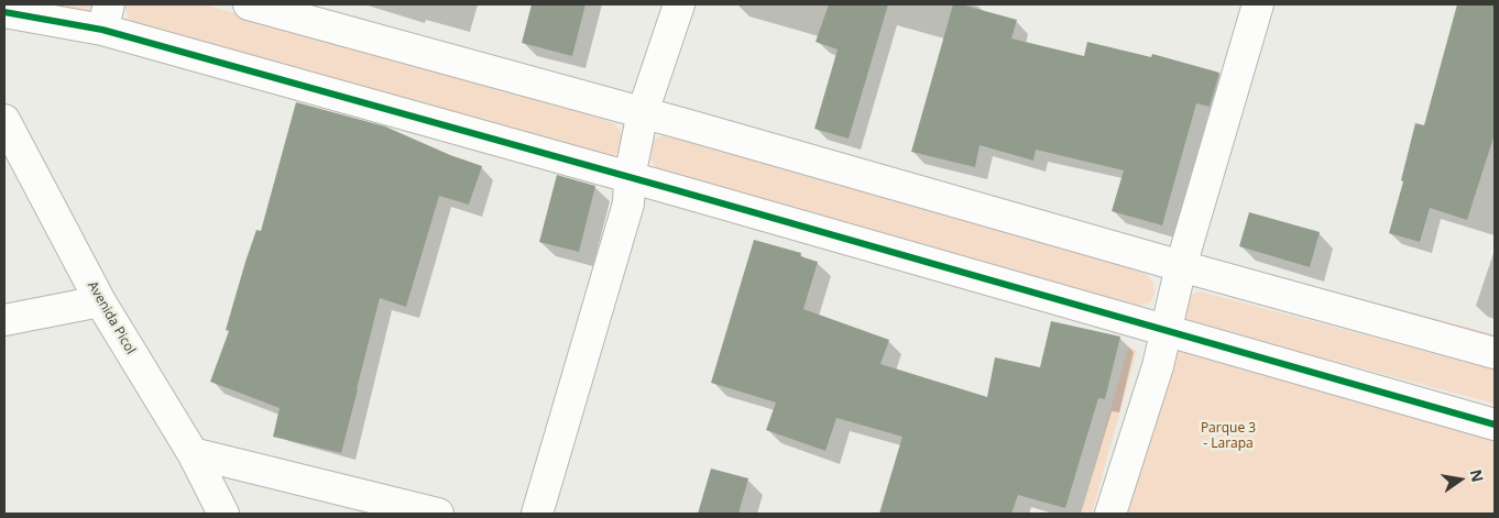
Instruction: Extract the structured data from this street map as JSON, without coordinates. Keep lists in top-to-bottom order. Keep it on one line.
{"streets":{"street":["Avenida Picol"]},"parks":["Parque 3 - Larapa"],"north":"right"}
